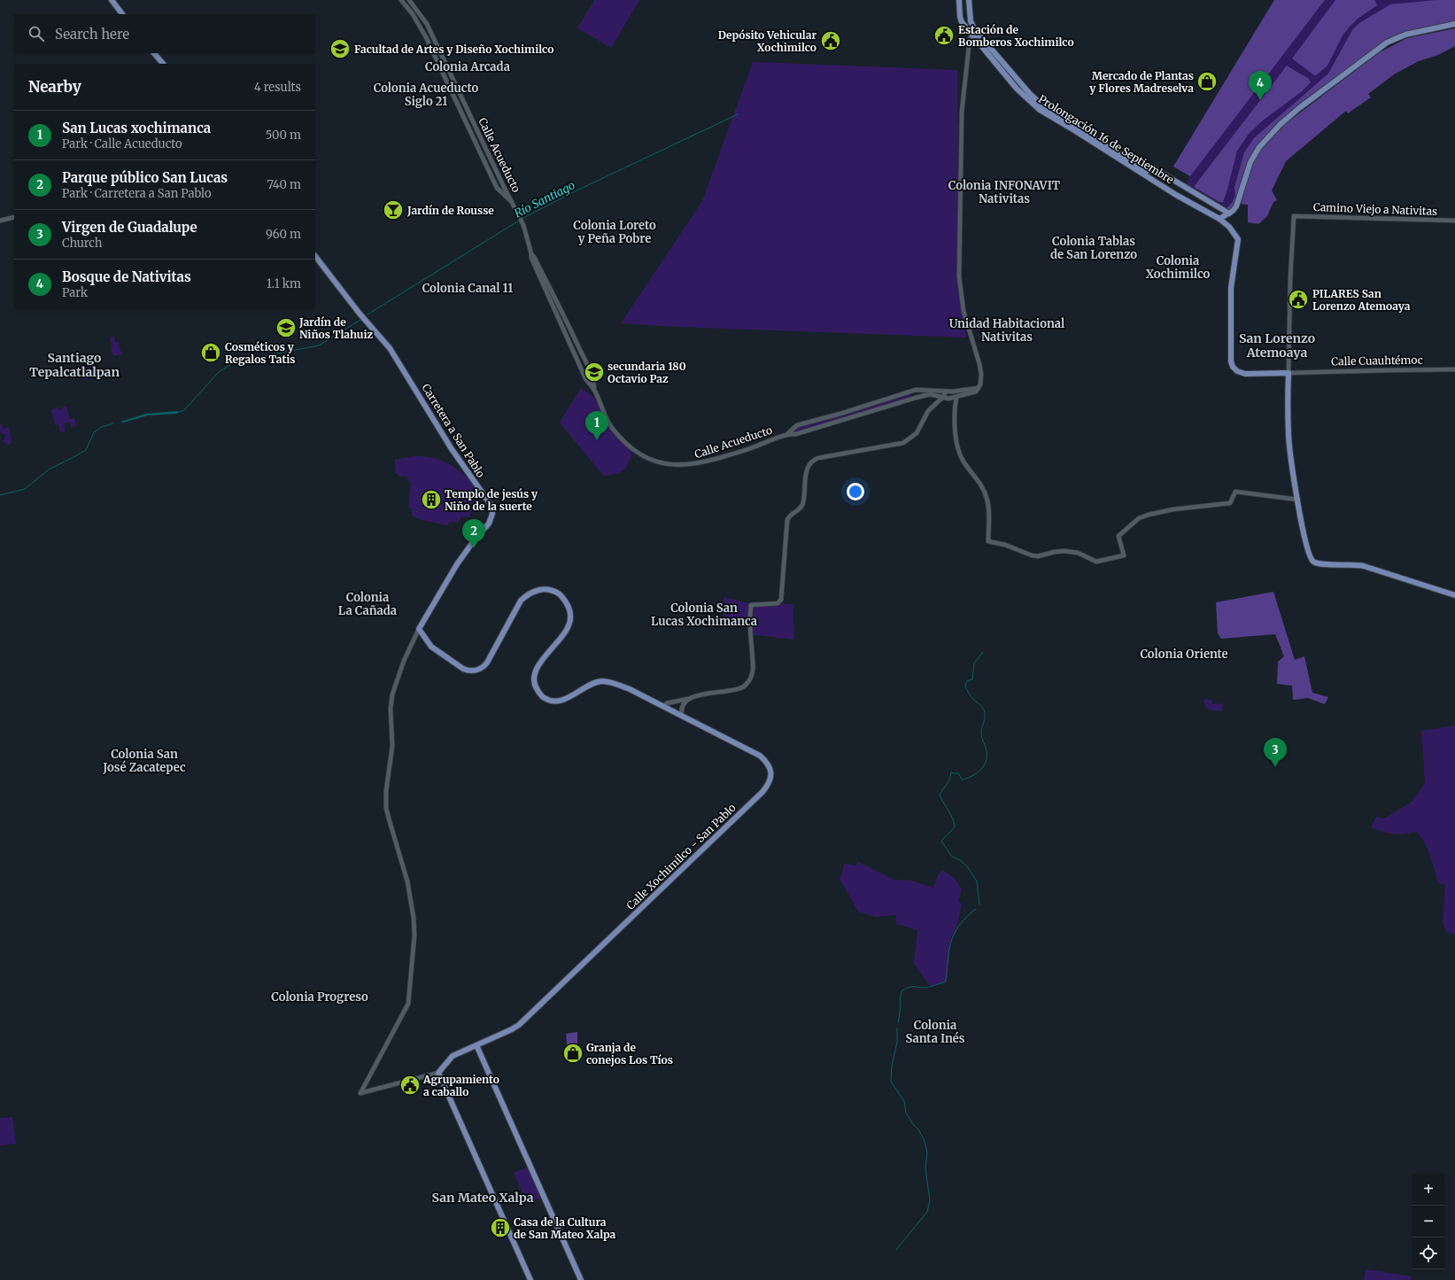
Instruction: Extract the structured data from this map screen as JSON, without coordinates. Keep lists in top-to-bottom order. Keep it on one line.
{"streets":{"main road":["Prolongación 16 de Septiembre","Calle Cuauhtémoc","Carretera a San Pablo","Calle Xochimilco - San Pablo"],"street":["Calle Acueducto","Camino Viejo a Nativitas"]},"crossings":[["Prolongación 16 de Septiembre","Calle Cuauhtémoc"],["Camino Viejo a Nativitas","Calle Cuauhtémoc"]],"districts":["Colonia Arcada","Colonia Acueducto Siglo 21","Colonia INFONAVIT Nativitas","Colonia Loreto y Peña Pobre","Colonia Tablas de San Lorenzo","Colonia Xochimilco","Colonia Canal 11","Unidad Habitacional Nativitas","San Lorenzo Atemoaya","Santiago Tepalcatlalpan","Colonia La Cañada","Colonia San Lucas Xochimanca","Colonia Oriente","Colonia San José Zacatepec","Colonia Progreso","Colonia Santa Inés","San Mateo Xalpa"],"water":["Río Santiago"],"places":{"public building":["Estación de Bomberos Xochimilco","Depósito Vehicular Xochimilco","PILARES San Lorenzo Atemoaya","Agrupamiento a caballo"],"school or university":["Facultad de Artes y Diseño Xochimilco","Jardín de Niños Tlahuiz","secundaria 180 Octavio Paz"],"shop":["Mercado de Plantas y Flores Madreselva","Cosméticos y Regalos Tatis","Granja de conejos Los Tíos"],"bar":["Jardín de Rousse"],"building":["Templo de jesús y Niño de la suerte","Casa de la Cultura de San Mateo Xalpa"]},"page":{"search":"Search here","heading":["Nearby","4 results"],"pins":["4","1","2","3"],"list":[{"mark":"1","name":"San Lucas xochimanca","note":"Park · Calle Acueducto","value":"500 m"},{"mark":"2","name":"Parque público San Lucas","note":"Park · Carretera a San Pablo","value":"740 m"},{"mark":"3","name":"Virgen de Guadalupe","note":"Church","value":"960 m"},{"mark":"4","name":"Bosque de Nativitas","note":"Park","value":"1.1 km"}],"map_buttons":["+","−"]}}
